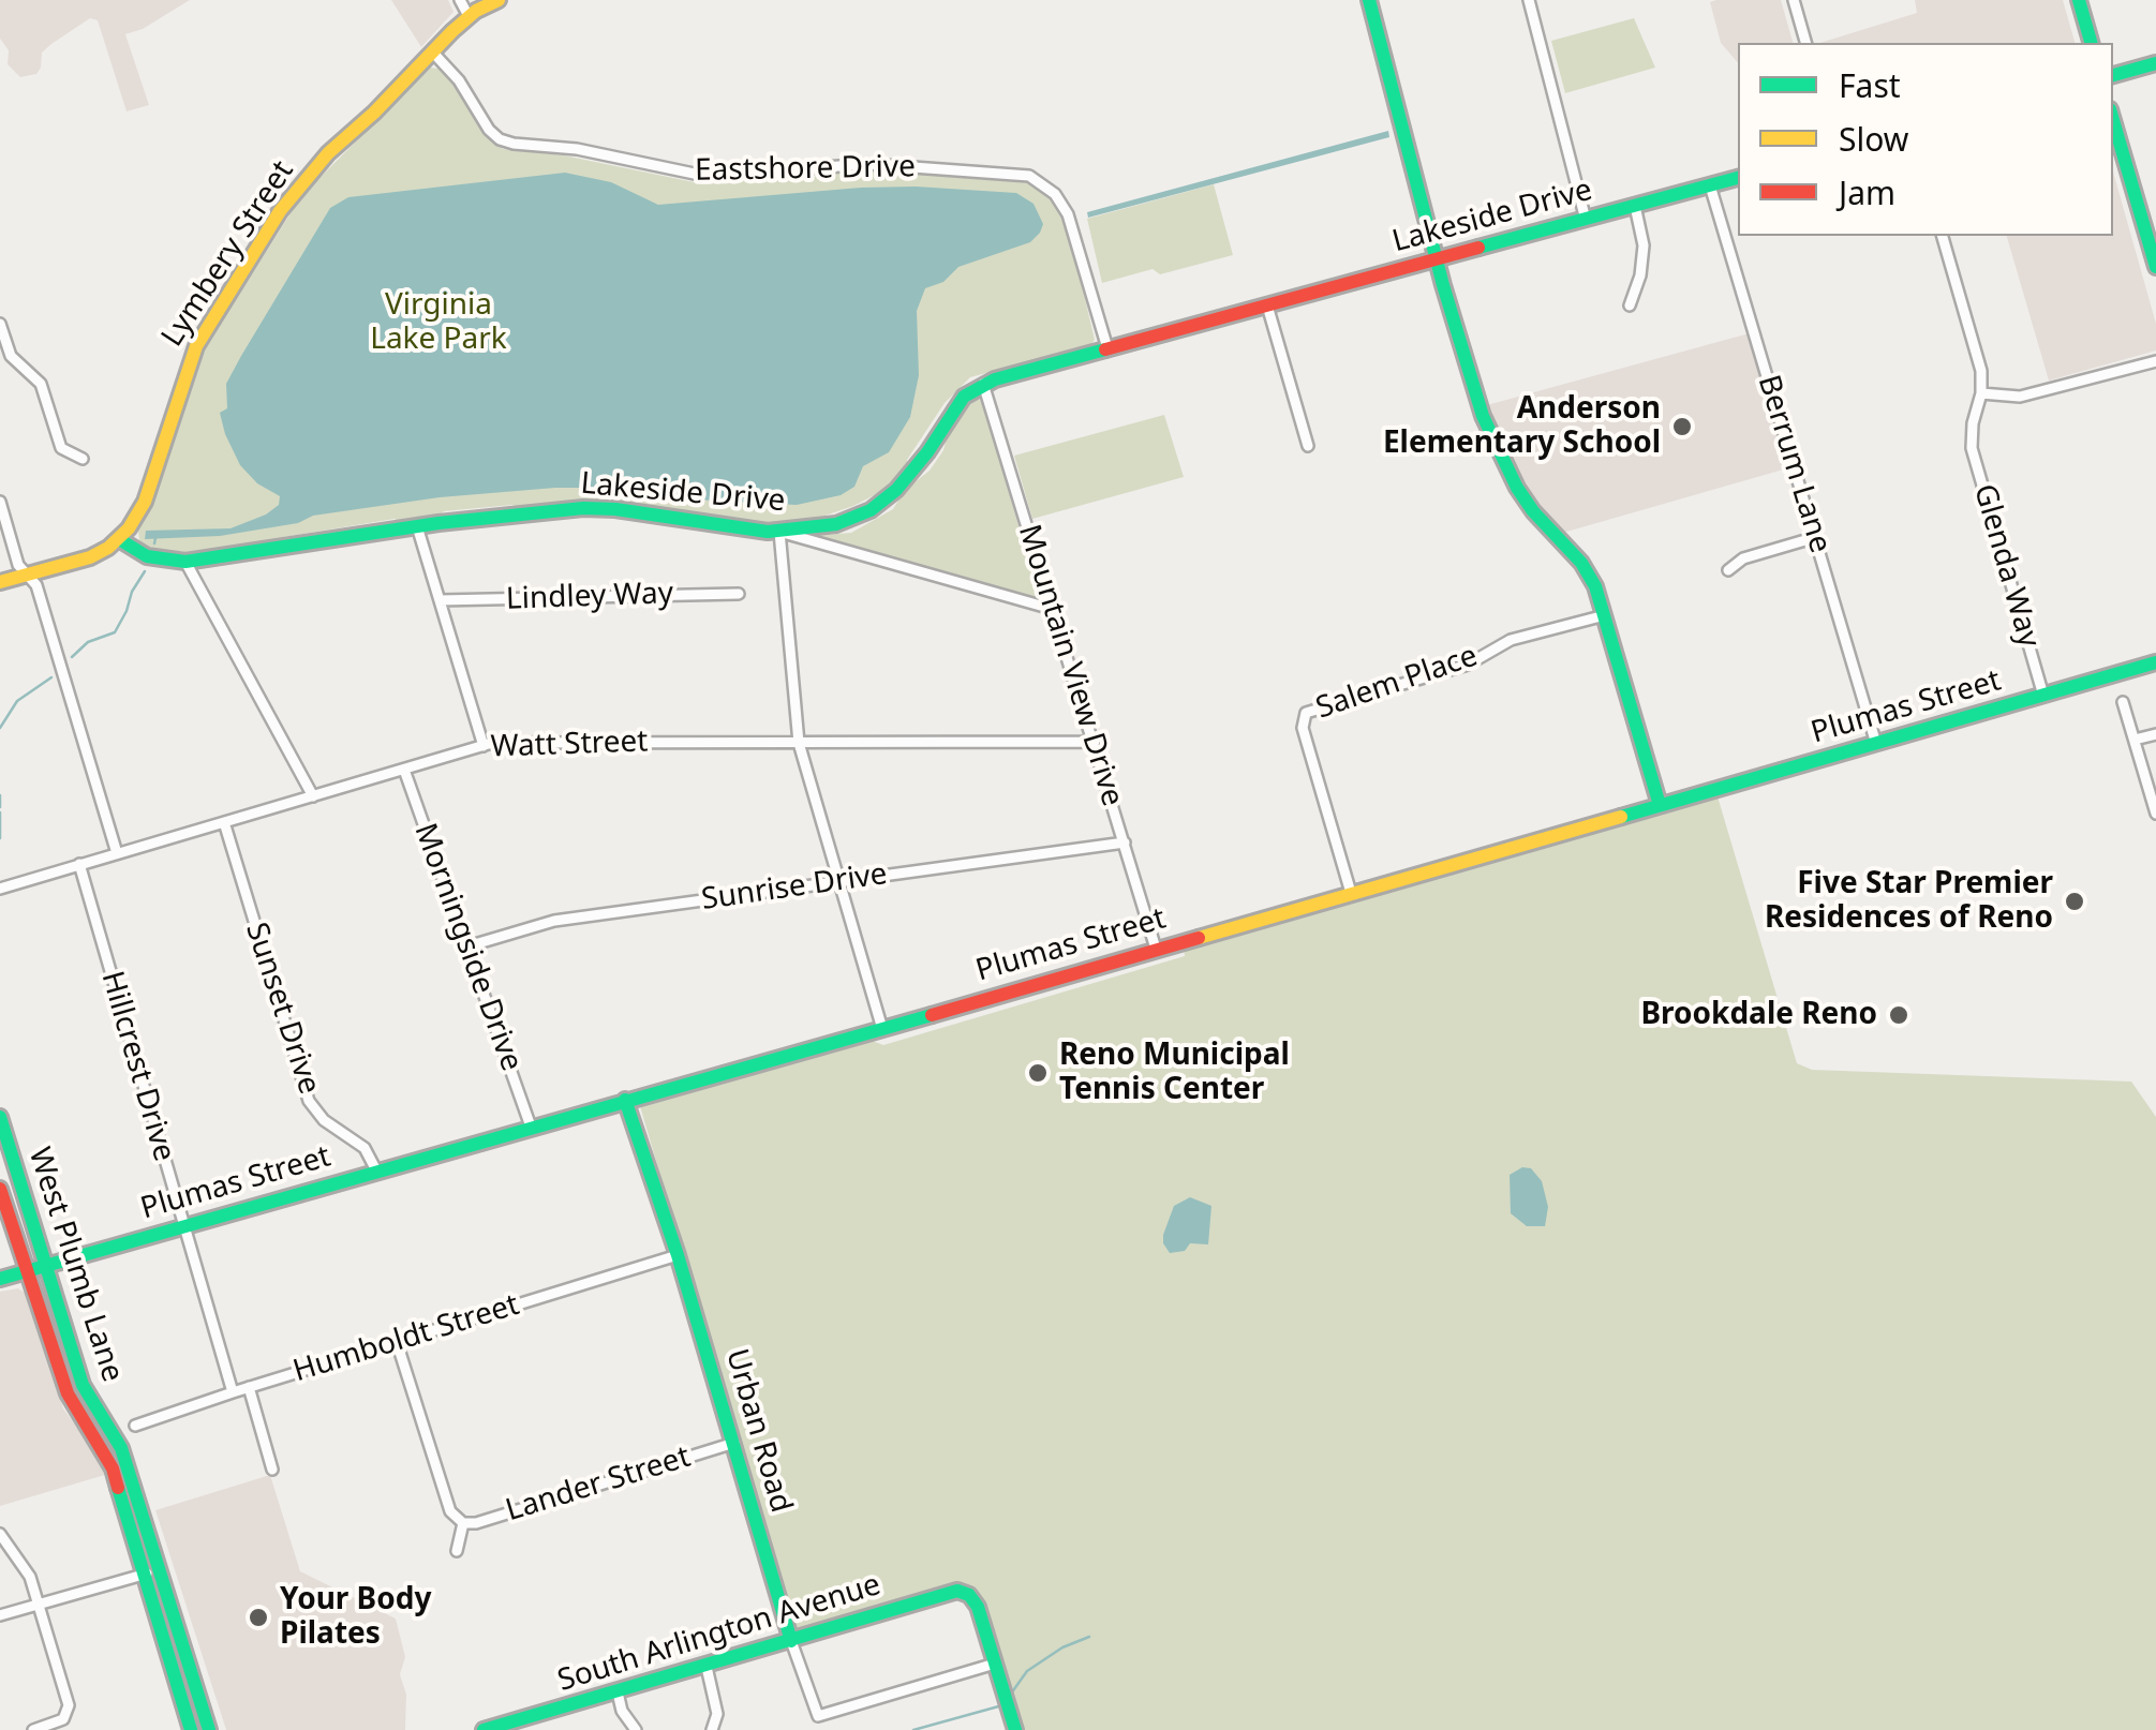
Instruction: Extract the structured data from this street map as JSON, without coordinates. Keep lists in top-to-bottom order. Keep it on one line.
{"streets":{"street":["Eastshore Drive","Lakeside Drive","Lymbery Street","Berrum Lane","Glenda Way","Lindley Way","Mountain View Drive","Salem Place","Plumas Street","Watt Street","Sunrise Drive","Morningside Drive","Sunset Drive","Hillcrest Drive","West Plumb Lane","Humboldt Street","Urban Road","Lander Street","South Arlington Avenue"]},"crossings":[["Eastshore Drive","Lakeside Drive"],["Eastshore Drive","Lymbery Street"],["Lakeside Drive","Lymbery Street"],["Lakeside Drive","Berrum Lane"],["Lakeside Drive","Mountain View Drive"],["Berrum Lane","Plumas Street"],["Glenda Way","Plumas Street"],["Mountain View Drive","Plumas Street"],["Mountain View Drive","Watt Street"],["Mountain View Drive","Sunrise Drive"],["Salem Place","Plumas Street"],["Plumas Street","Morningside Drive"],["Plumas Street","Sunset Drive"],["Plumas Street","Hillcrest Drive"],["Plumas Street","West Plumb Lane"],["Plumas Street","Urban Road"],["Watt Street","Morningside Drive"],["Watt Street","Sunset Drive"],["Watt Street","Hillcrest Drive"],["Sunrise Drive","Morningside Drive"],["Hillcrest Drive","Humboldt Street"],["Humboldt Street","Urban Road"],["Urban Road","Lander Street"],["Urban Road","South Arlington Avenue"]],"parks":["Virginia Lake Park"],"places":["Anderson Elementary School","Five Star Premier Residences of Reno","Brookdale Reno","Reno Municipal Tennis Center","Your Body Pilates"],"legend":["Fast","Slow","Jam"]}
